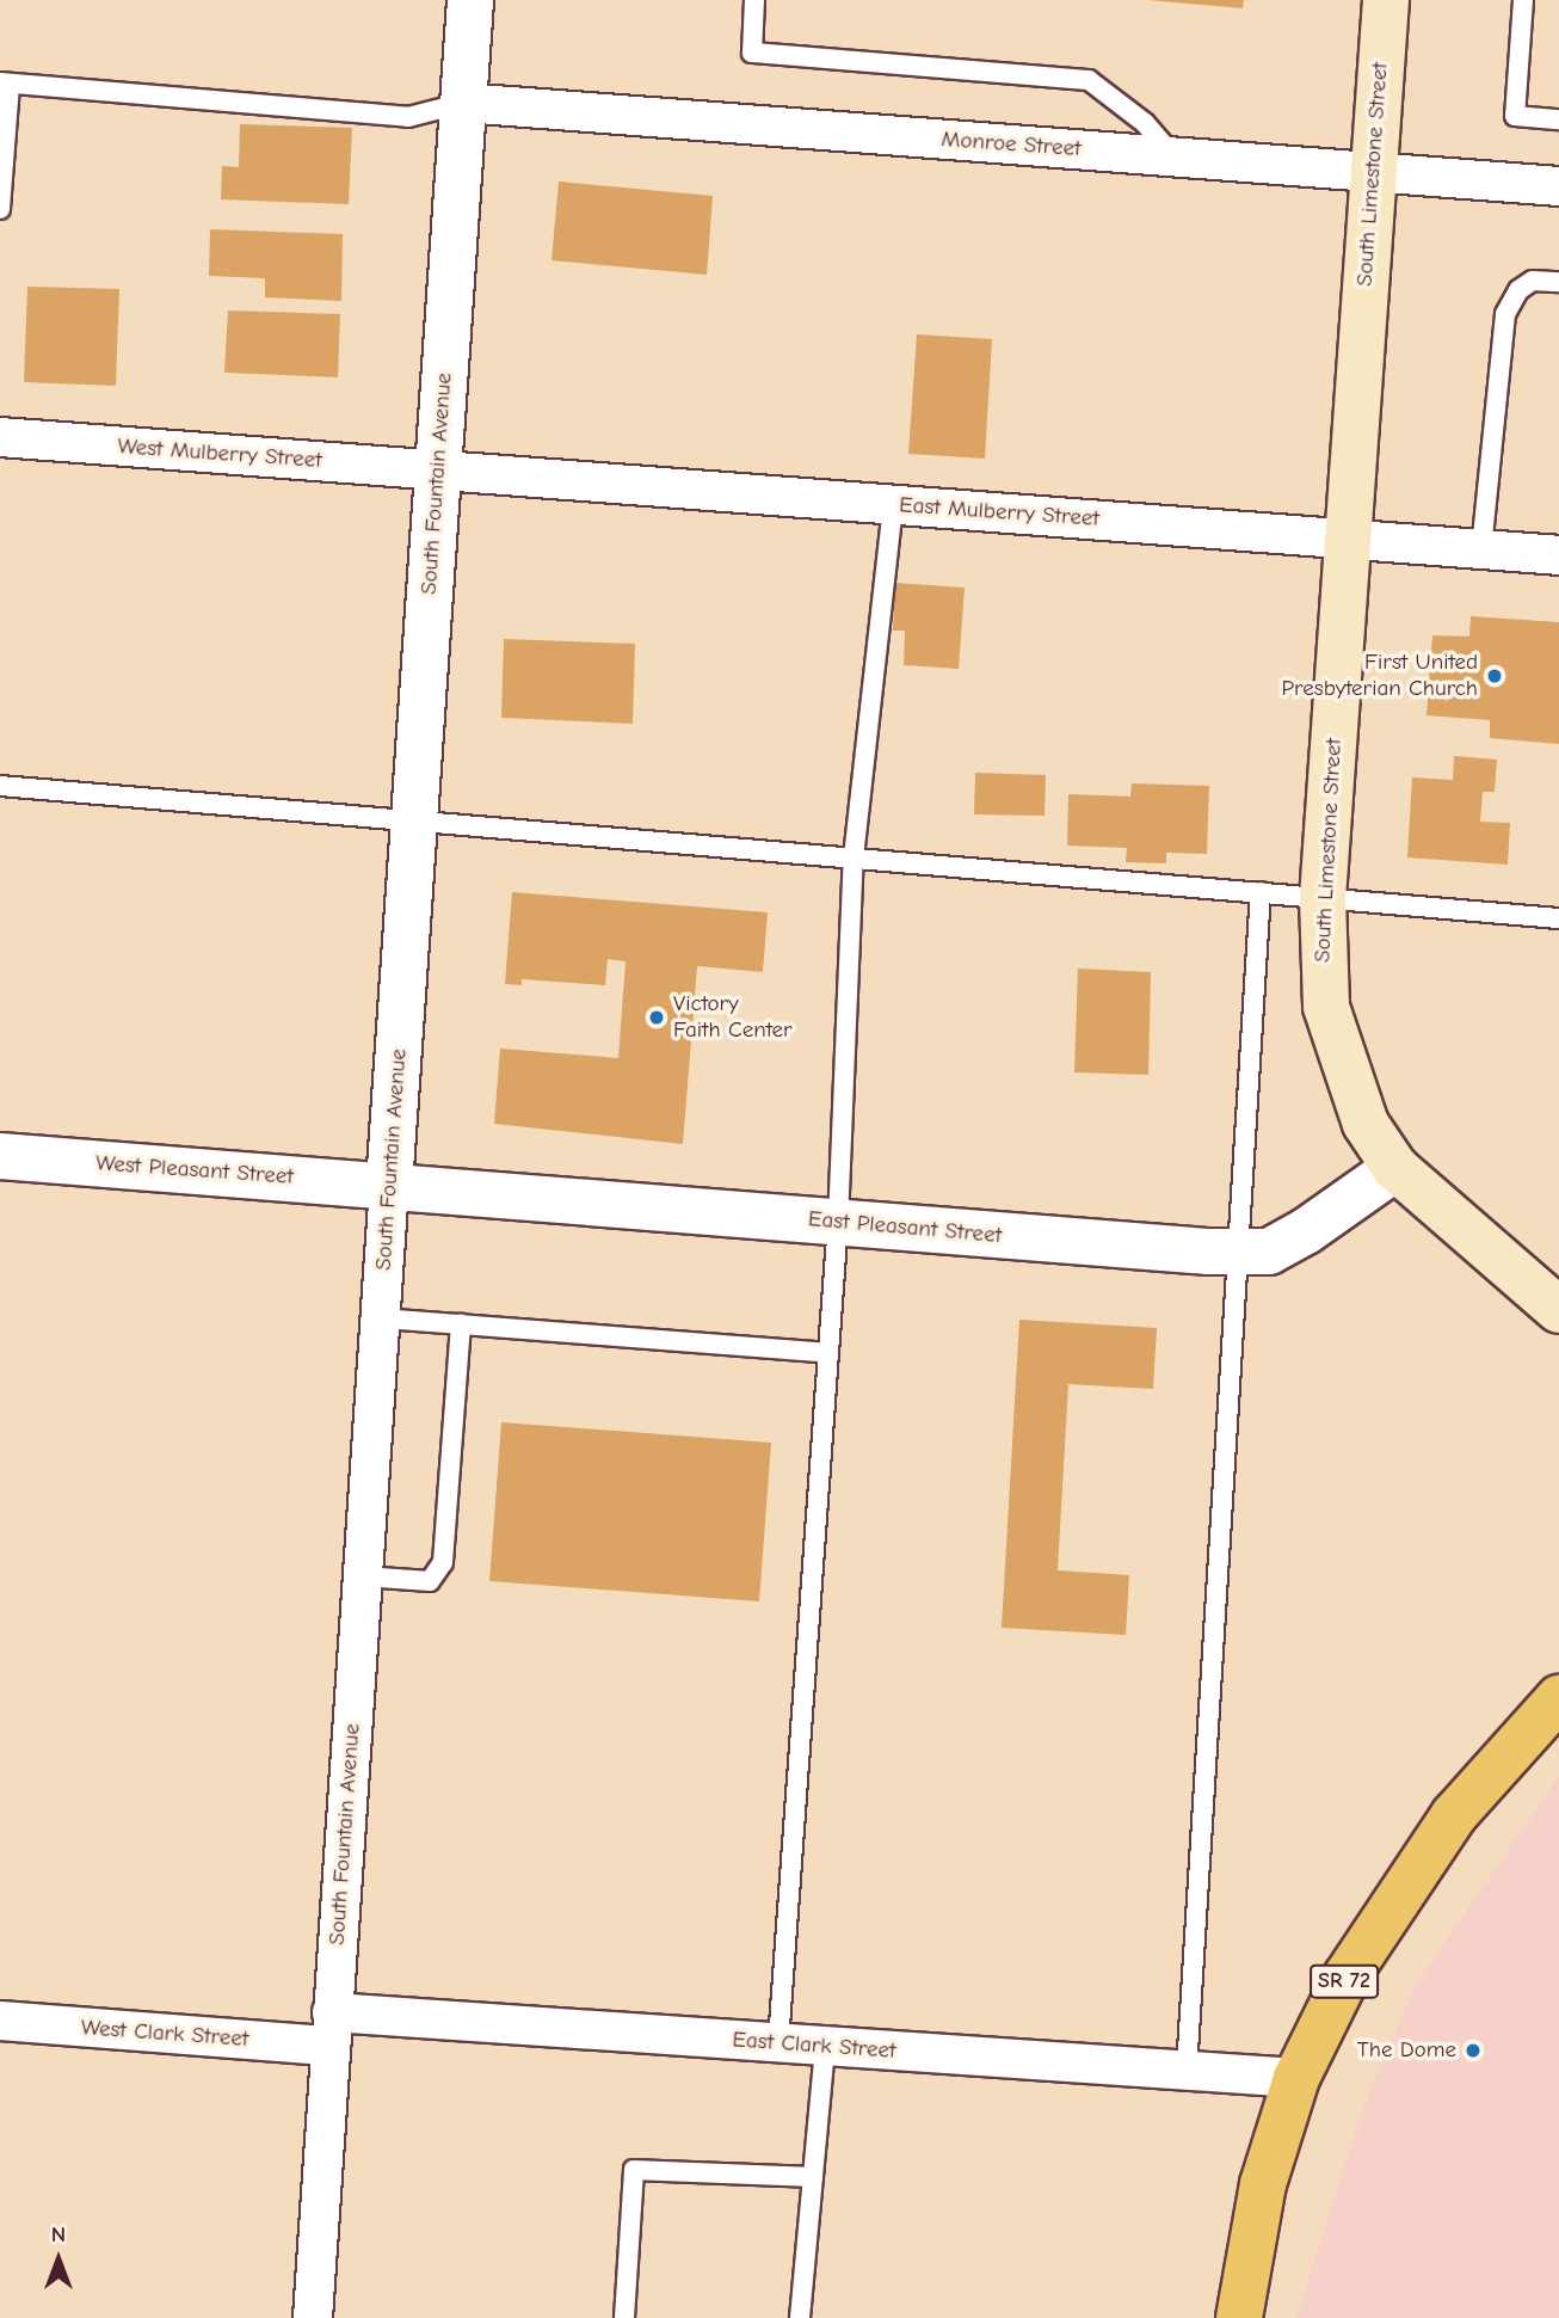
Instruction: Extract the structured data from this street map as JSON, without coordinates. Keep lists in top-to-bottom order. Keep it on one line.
{"streets":{"main road":["South Limestone Street","SR 72"],"street":["Monroe Street","West Mulberry Street","South Fountain Avenue","East Mulberry Street","West Pleasant Street","East Pleasant Street","West Clark Street","East Clark Street"]},"crossings":[["Monroe Street","South Limestone Street"],["Monroe Street","South Fountain Avenue"],["South Limestone Street","East Mulberry Street"],["South Limestone Street","East Pleasant Street"],["West Mulberry Street","South Fountain Avenue"],["West Mulberry Street","East Mulberry Street"],["South Fountain Avenue","East Mulberry Street"],["South Fountain Avenue","West Pleasant Street"],["South Fountain Avenue","East Pleasant Street"],["South Fountain Avenue","West Clark Street"],["South Fountain Avenue","East Clark Street"],["West Pleasant Street","East Pleasant Street"],["SR 72","East Clark Street"],["West Clark Street","East Clark Street"]],"places":["First United Presbyterian Church","Victory Faith Center","The Dome"],"north":"top"}
